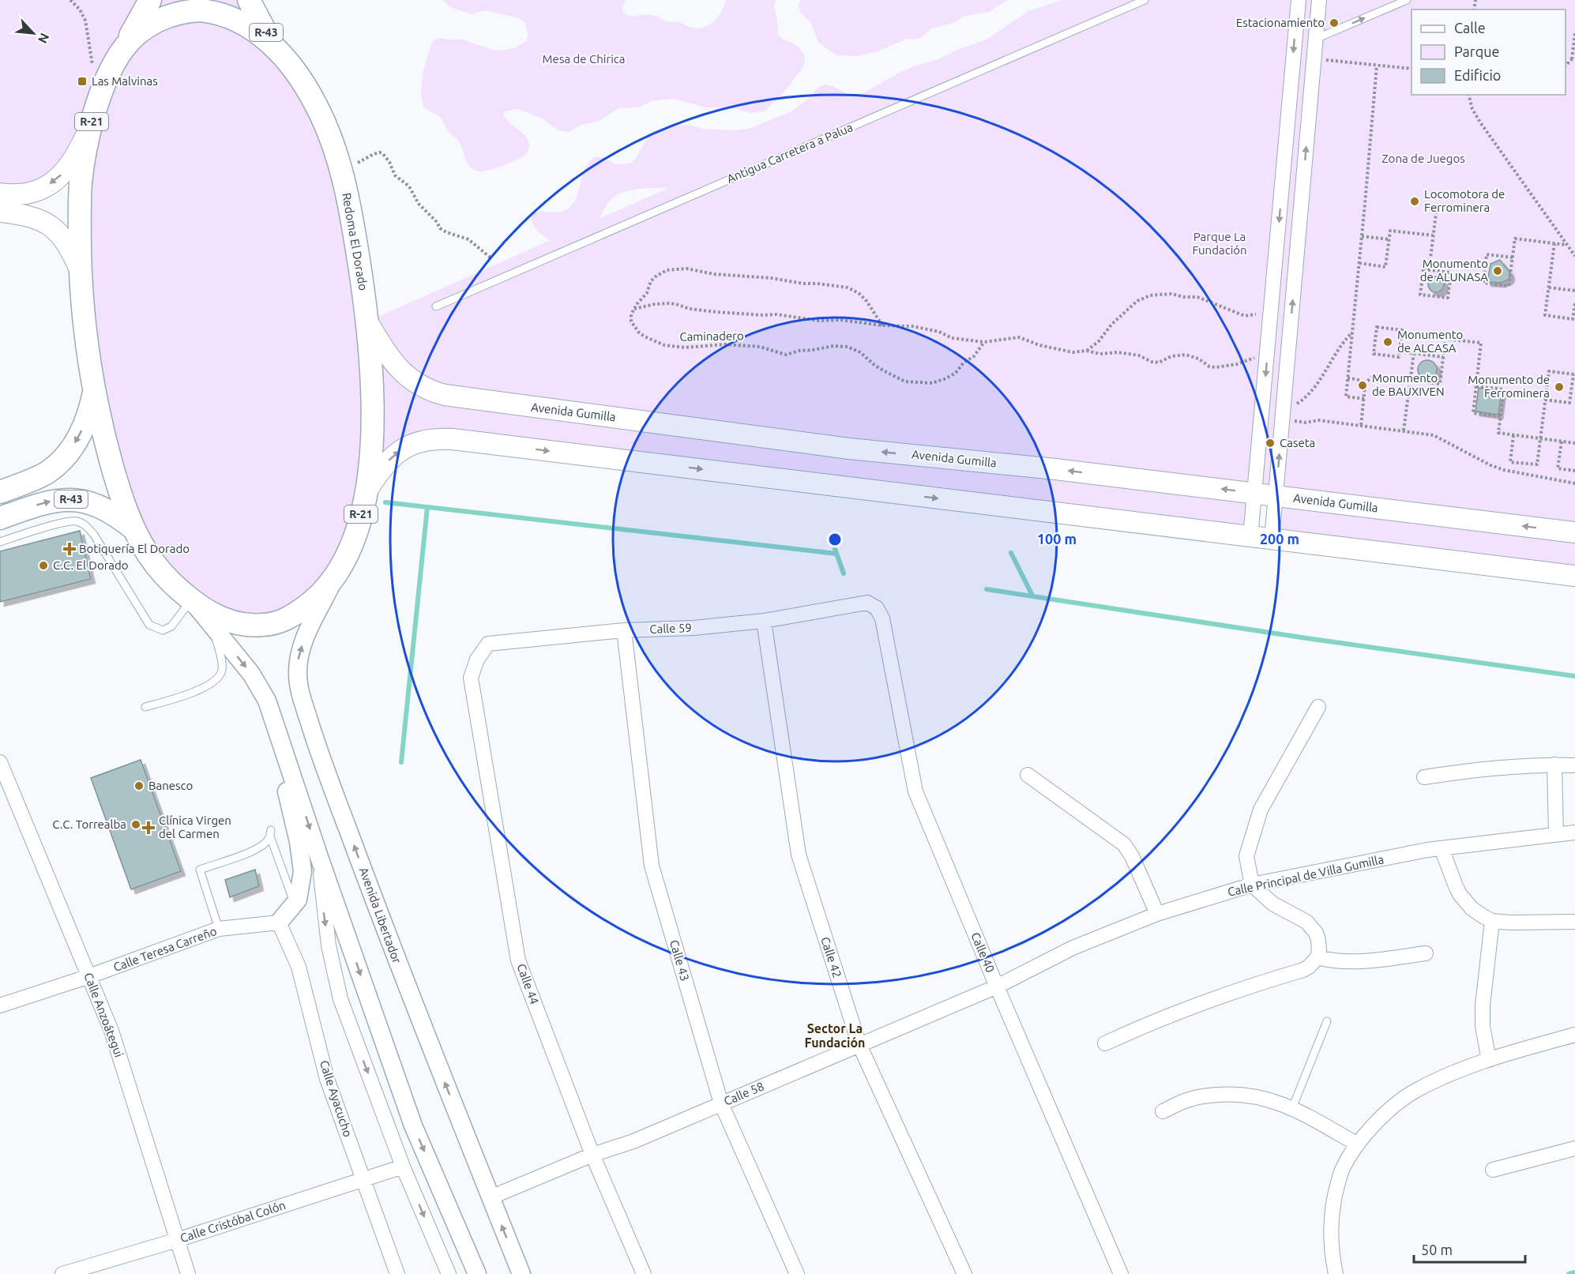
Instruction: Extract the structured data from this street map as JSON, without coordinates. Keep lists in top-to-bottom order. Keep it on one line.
{"streets":{"main road":["R-43","R-21","Redoma El Dorado","Avenida Gumilla"],"street":["Calle 59","Calle Principal de Villa Gumilla","Avenida Libertador","Calle Teresa Carreño","Calle 40","Calle 42","Calle 43","Calle 44","Calle Anzoátegui","Calle 58","Calle Ayacucho","Calle Cristóbal Colón"],"lane":["Antigua Carretera a Palua"],"path":["Caminadero"]},"crossings":[["R-43","Redoma El Dorado"],["R-21","Redoma El Dorado"],["Redoma El Dorado","Avenida Gumilla"],["Redoma El Dorado","Avenida Libertador"],["Calle 59","Calle 40"],["Calle 59","Calle 42"],["Calle 59","Calle 43"],["Calle 59","Calle 44"],["Calle Principal de Villa Gumilla","Calle 40"],["Calle Principal de Villa Gumilla","Calle 58"],["Avenida Libertador","Calle 58"],["Calle Teresa Carreño","Calle Anzoátegui"],["Calle Teresa Carreño","Calle Ayacucho"],["Calle 40","Calle 58"],["Calle 42","Calle 58"],["Calle 43","Calle 58"],["Calle 44","Calle 58"],["Calle Anzoátegui","Calle Cristóbal Colón"],["Calle Ayacucho","Calle Cristóbal Colón"]],"districts":["Sector La Fundación"],"parks":["Mesa de Chirica","Zona de Juegos","Parque La Fundación"],"places":{"other":["Estacionamiento","Locomotora de Ferrominera","Monumento de ALUNASA","Monumento de ALCASA","Monumento de BAUXIVEN","Monumento de Ferrominera","Caseta","C.C. El Dorado","Banesco","C.C. Torrealba"],"transit":["Las Malvinas"],"health":["Botiquería El Dorado","Clínica Virgen del Carmen"]},"legend":["Calle","Parque","Edificio"],"scale_bar":"50 m","north":"bottom right","rings":["100 m","200 m"]}
